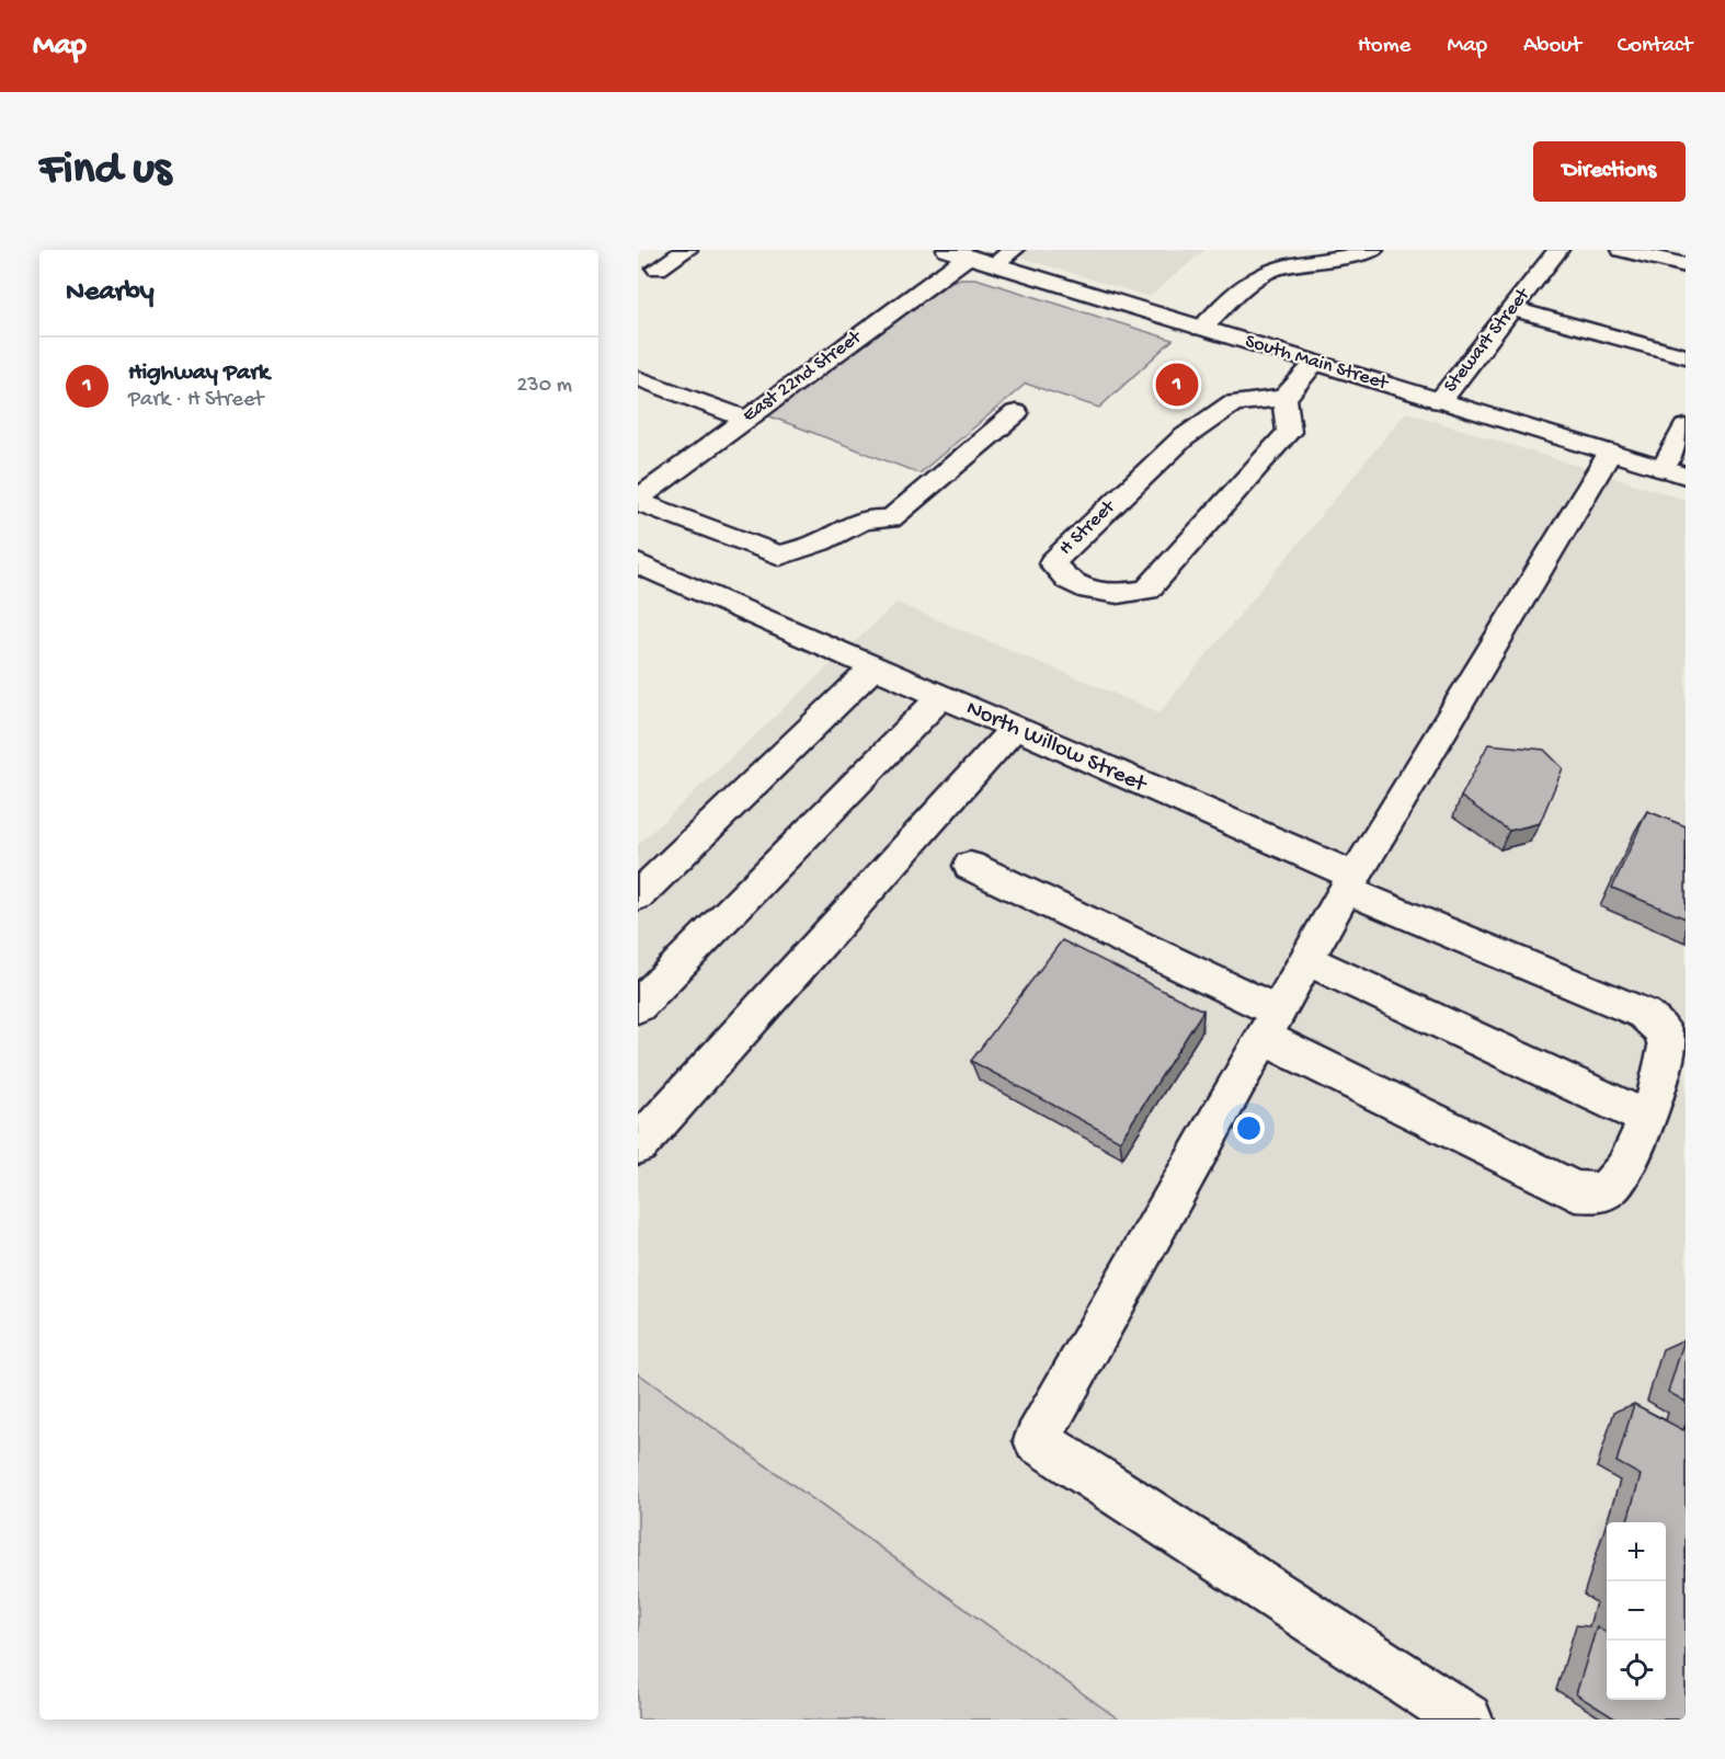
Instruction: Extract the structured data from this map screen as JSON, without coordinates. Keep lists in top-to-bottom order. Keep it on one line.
{"streets":{"street":["Stewart Street","South Main Street","East 22nd Street","H Street","North Willow Street"]},"crossings":[["Stewart Street","South Main Street"],["South Main Street","East 22nd Street"]],"page":{"header":"Map","nav":["Home","Map","About","Contact"],"buttons":"Directions","title":"Find us","heading":"Nearby","list":[{"mark":"1","name":"Highway Park","note":"Park · H Street","value":"230 m"}],"pins":"1","map_buttons":["+","−"]}}
